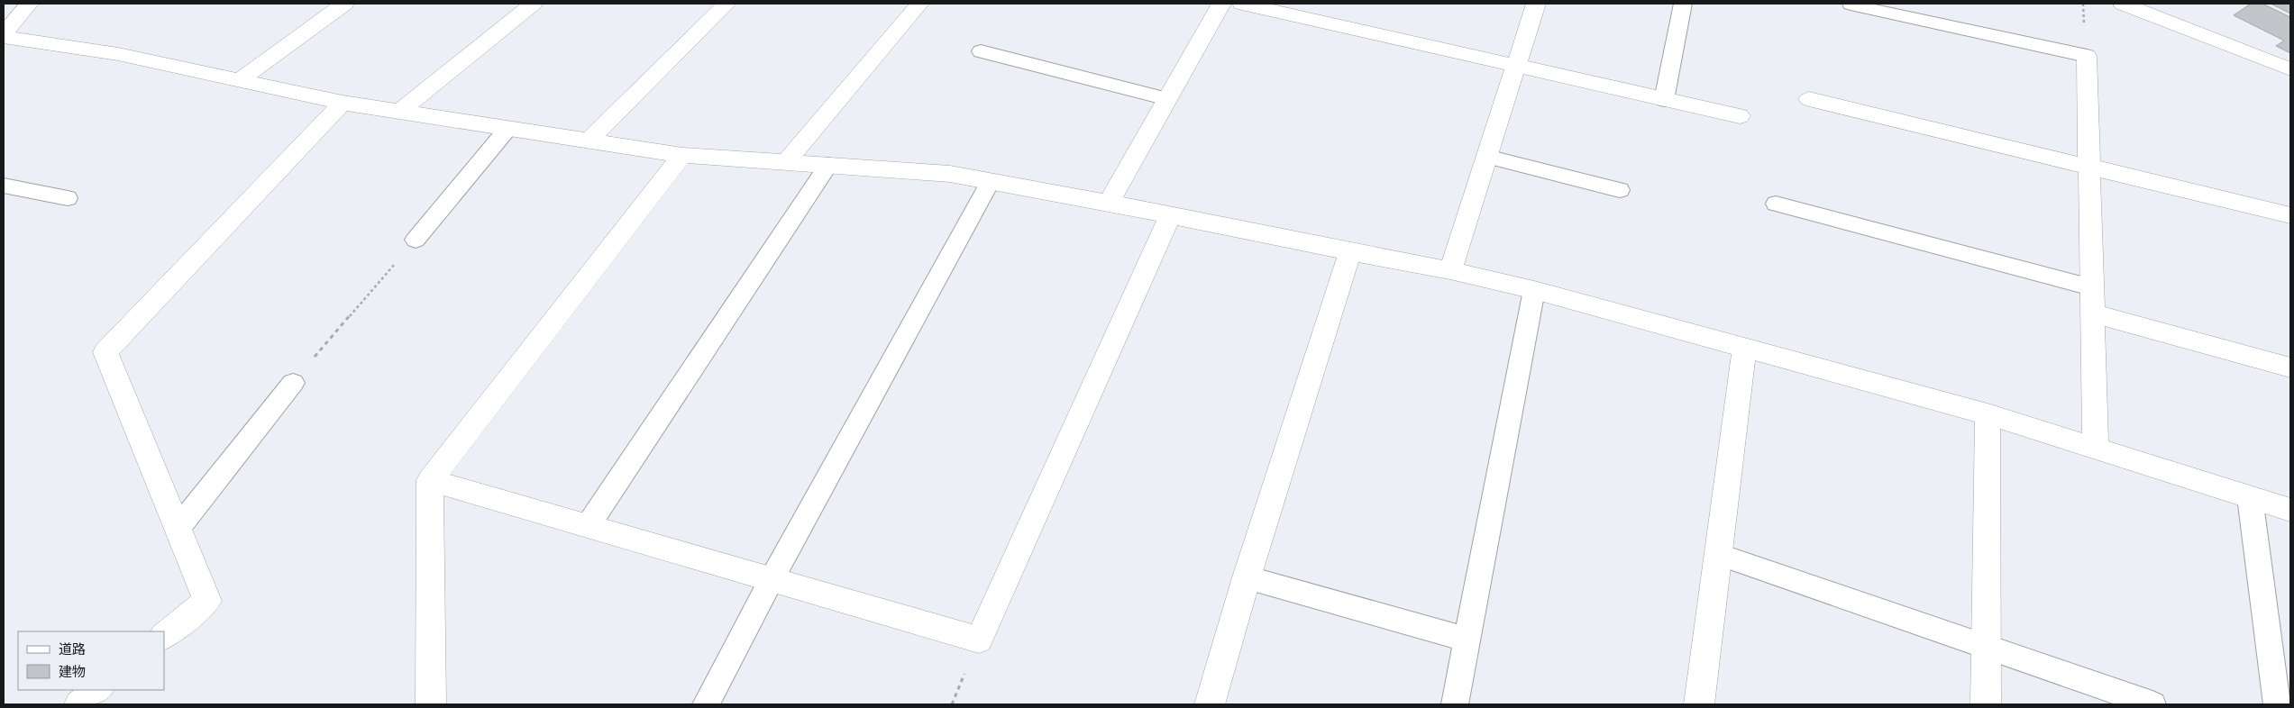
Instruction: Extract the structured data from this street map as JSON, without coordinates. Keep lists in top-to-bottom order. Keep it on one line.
{"legend":["道路","建物"]}
